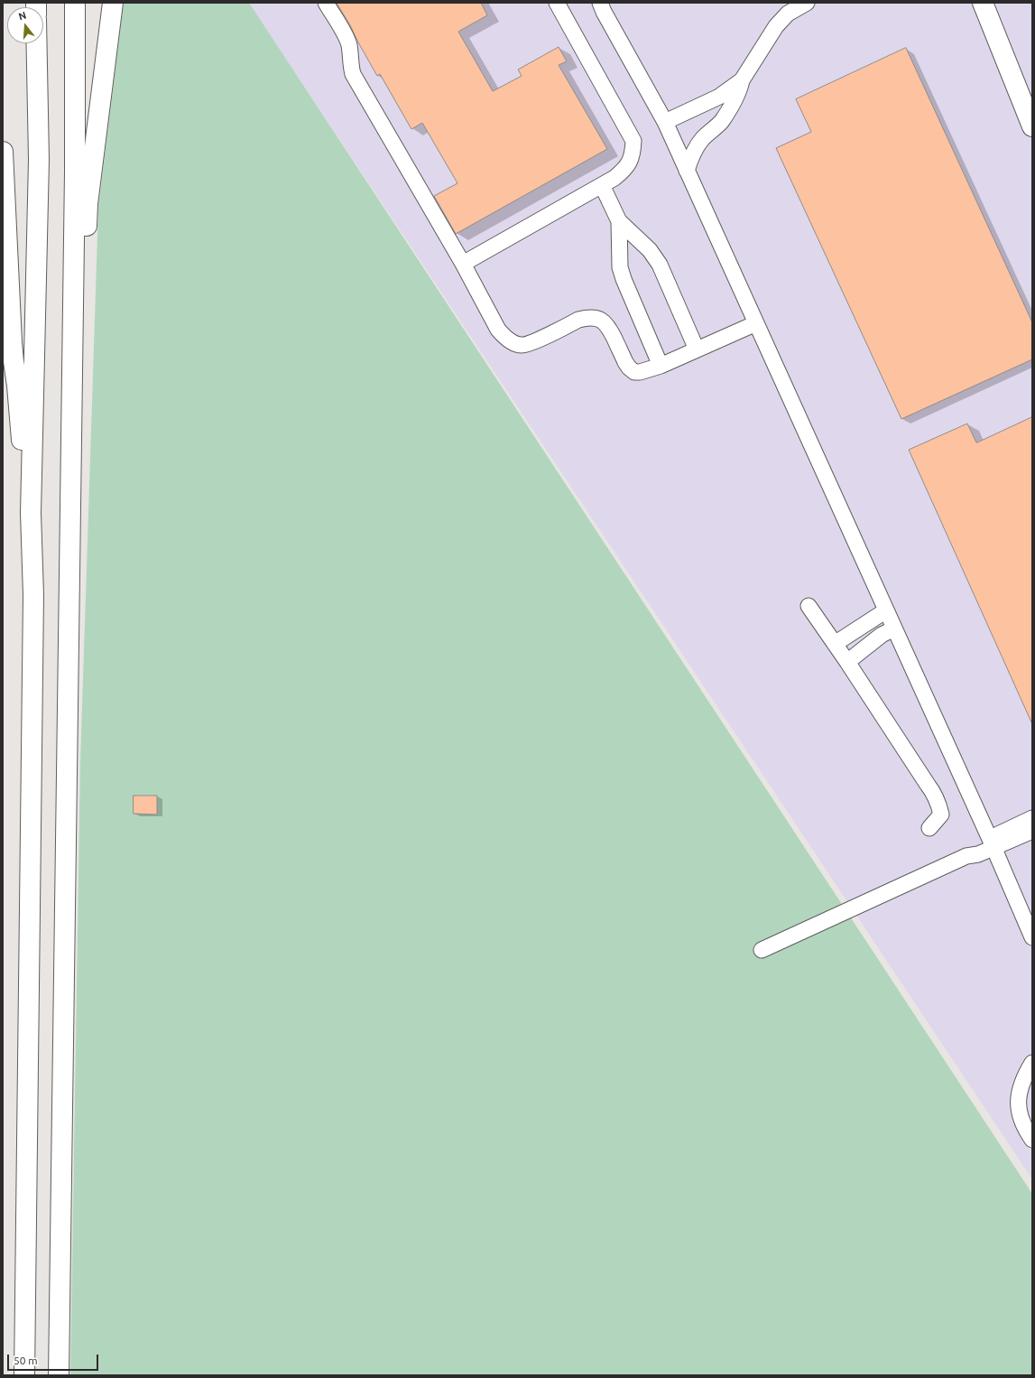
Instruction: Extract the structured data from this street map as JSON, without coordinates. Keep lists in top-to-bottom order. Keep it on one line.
{"scale_bar":"50 m","north":"top"}
